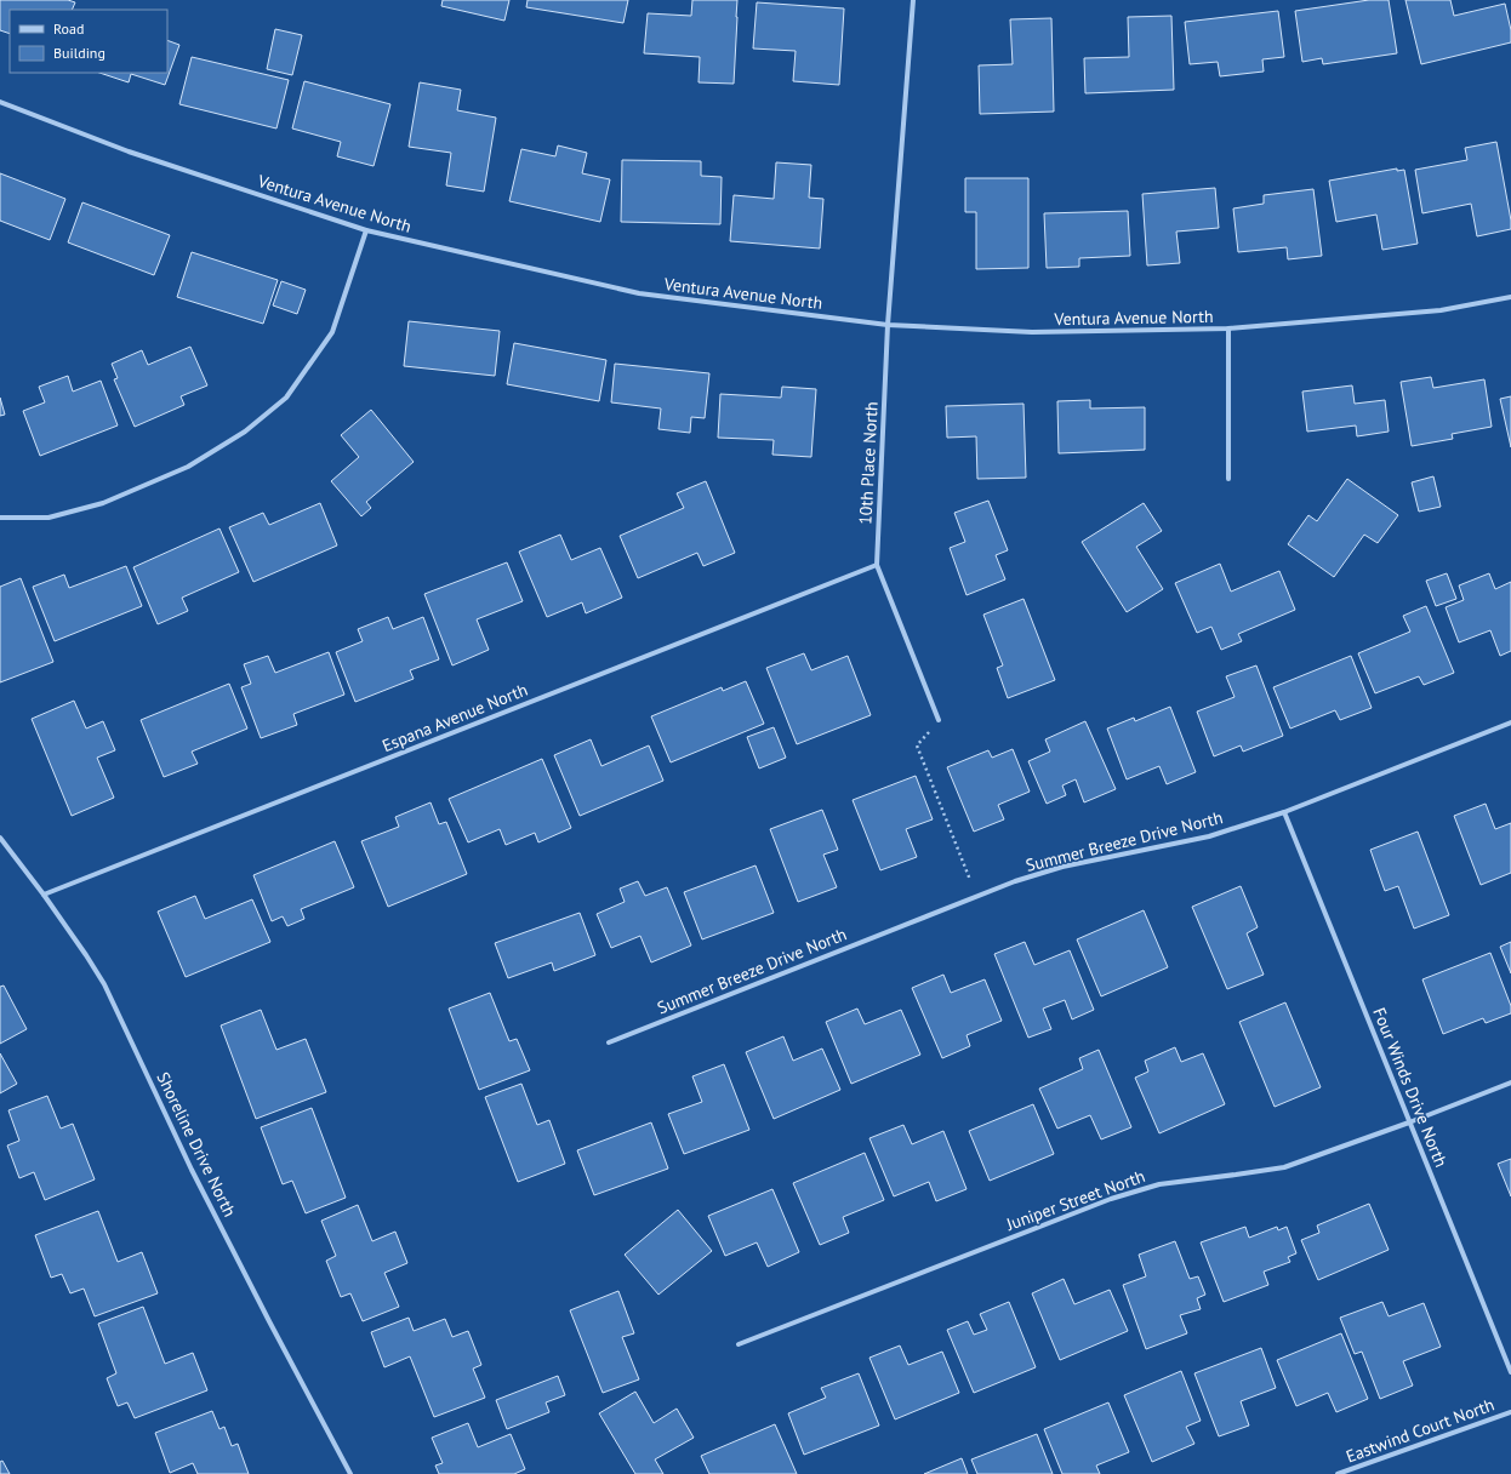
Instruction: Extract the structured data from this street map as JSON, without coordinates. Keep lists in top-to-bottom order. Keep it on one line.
{"streets":{"street":["Ventura Avenue North","10th Place North","Espana Avenue North","Summer Breeze Drive North","Four Winds Drive North","Shoreline Drive North","Juniper Street North","Eastwind Court North"]},"crossings":[["Ventura Avenue North","10th Place North"],["10th Place North","Espana Avenue North"],["Espana Avenue North","Shoreline Drive North"],["Summer Breeze Drive North","Four Winds Drive North"],["Four Winds Drive North","Juniper Street North"]],"legend":["Road","Building"]}
